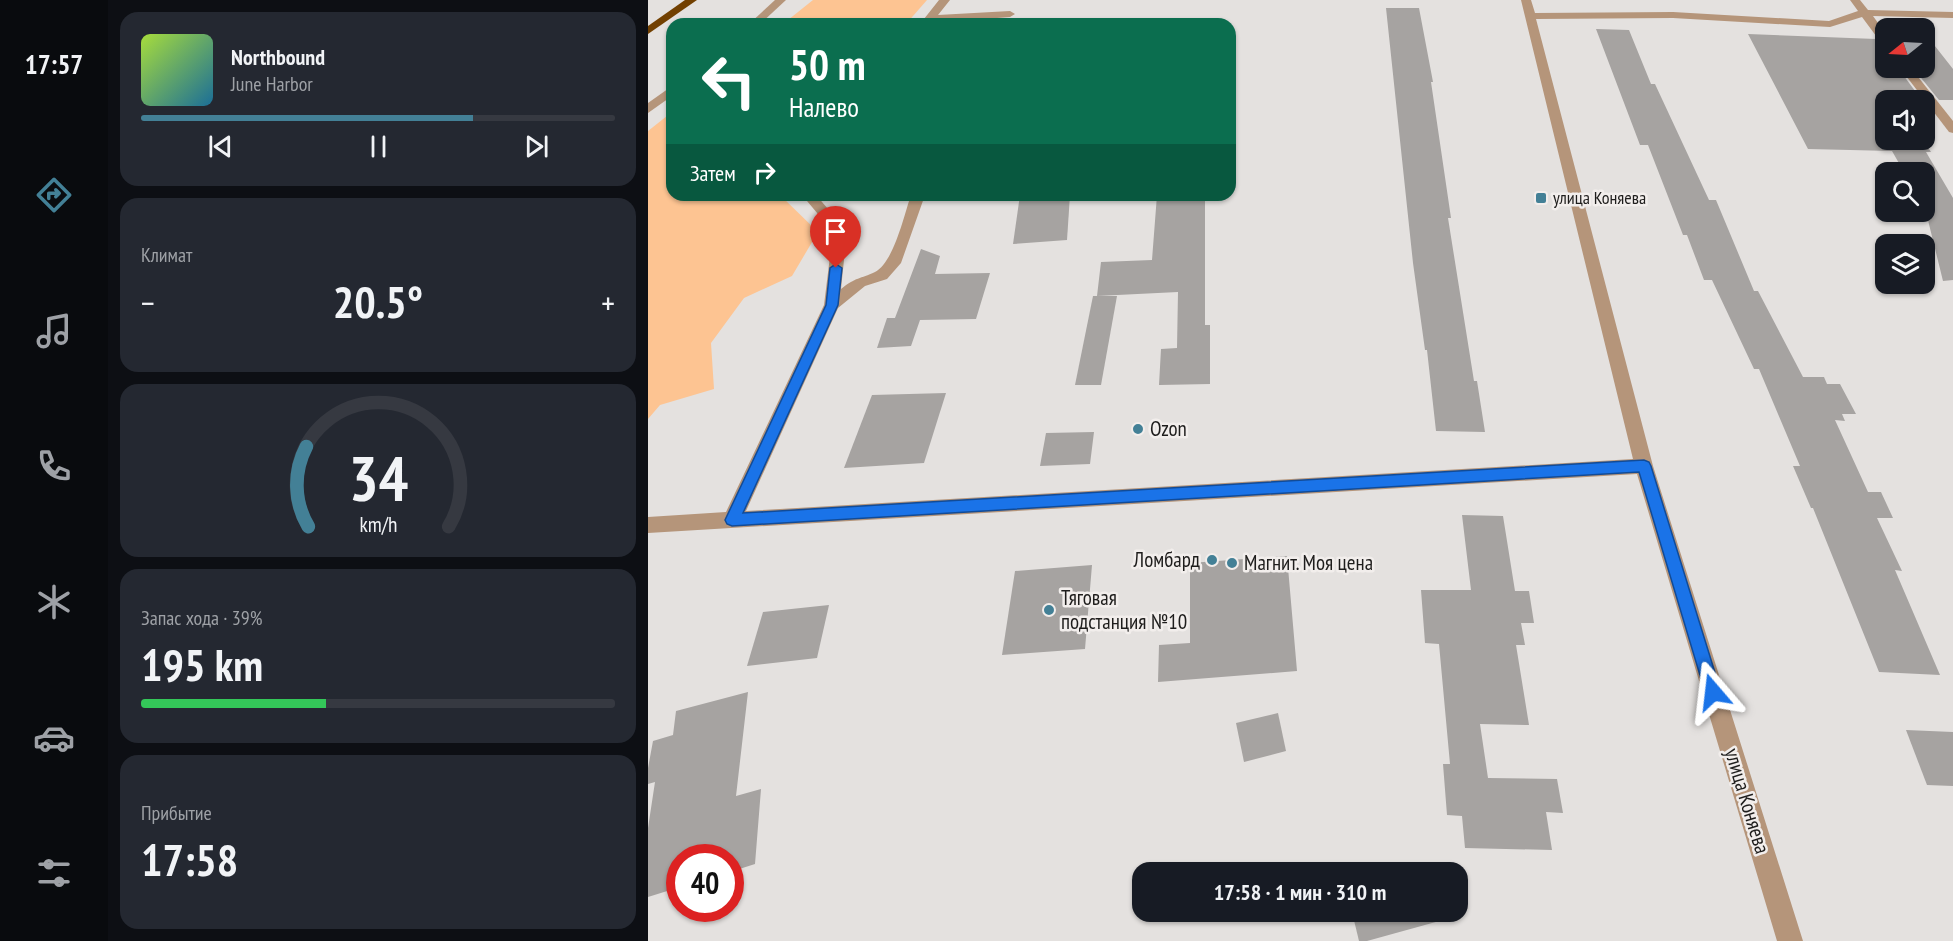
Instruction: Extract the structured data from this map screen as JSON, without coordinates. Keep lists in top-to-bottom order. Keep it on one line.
{"streets":{"street":["улица Коняева"]},"places":{"transit":["улица Коняева"],"other":["Ozon","Ломбард","Магнит. Моя цена","Тяговая подстанция №10"]},"north":"left","page":{"tabs":"17:57","turn":["50 m","Налево"],"song":["Northbound","June Harbor"],"then":"Затем","tile":["Климат",["Запас хода · 39%","195 km"],["Прибытие","17:58"]],"heat":["−","20.5°","+"],"limit":"40","trip":"17:58 · 1 мин · 310 m","gauge":["34","km/h"]}}
